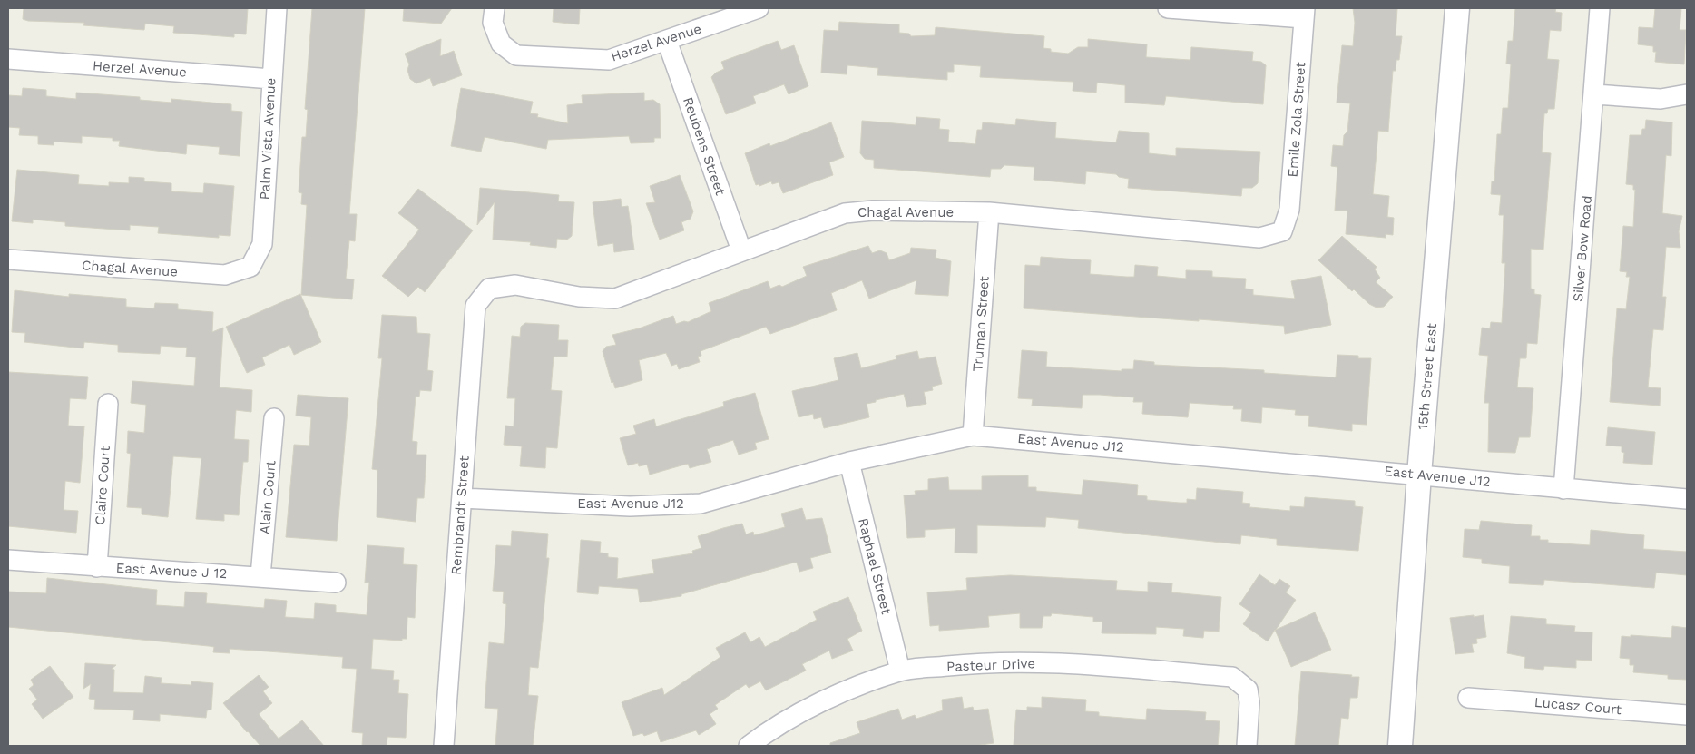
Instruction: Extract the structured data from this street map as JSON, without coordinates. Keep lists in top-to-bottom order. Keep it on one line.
{"streets":{"street":["Herzel Avenue","Emile Zola Street","Palm Vista Avenue","Reubens Street","Chagal Avenue","Silver Bow Road","Truman Street","15th Street East","East Avenue J12","Claire Court","Alain Court","Rembrandt Street","Raphael Street","East Avenue J 12","Pasteur Drive","Lucasz Court"]},"crossings":[["Herzel Avenue","Palm Vista Avenue"],["Herzel Avenue","Reubens Street"],["Emile Zola Street","Chagal Avenue"],["Palm Vista Avenue","Chagal Avenue"],["Reubens Street","Chagal Avenue"],["Chagal Avenue","Truman Street"],["Chagal Avenue","Rembrandt Street"],["Silver Bow Road","East Avenue J12"],["Truman Street","East Avenue J12"],["15th Street East","East Avenue J12"],["East Avenue J12","Rembrandt Street"],["East Avenue J12","Raphael Street"],["Claire Court","East Avenue J 12"],["Alain Court","East Avenue J 12"],["Raphael Street","Pasteur Drive"]]}
